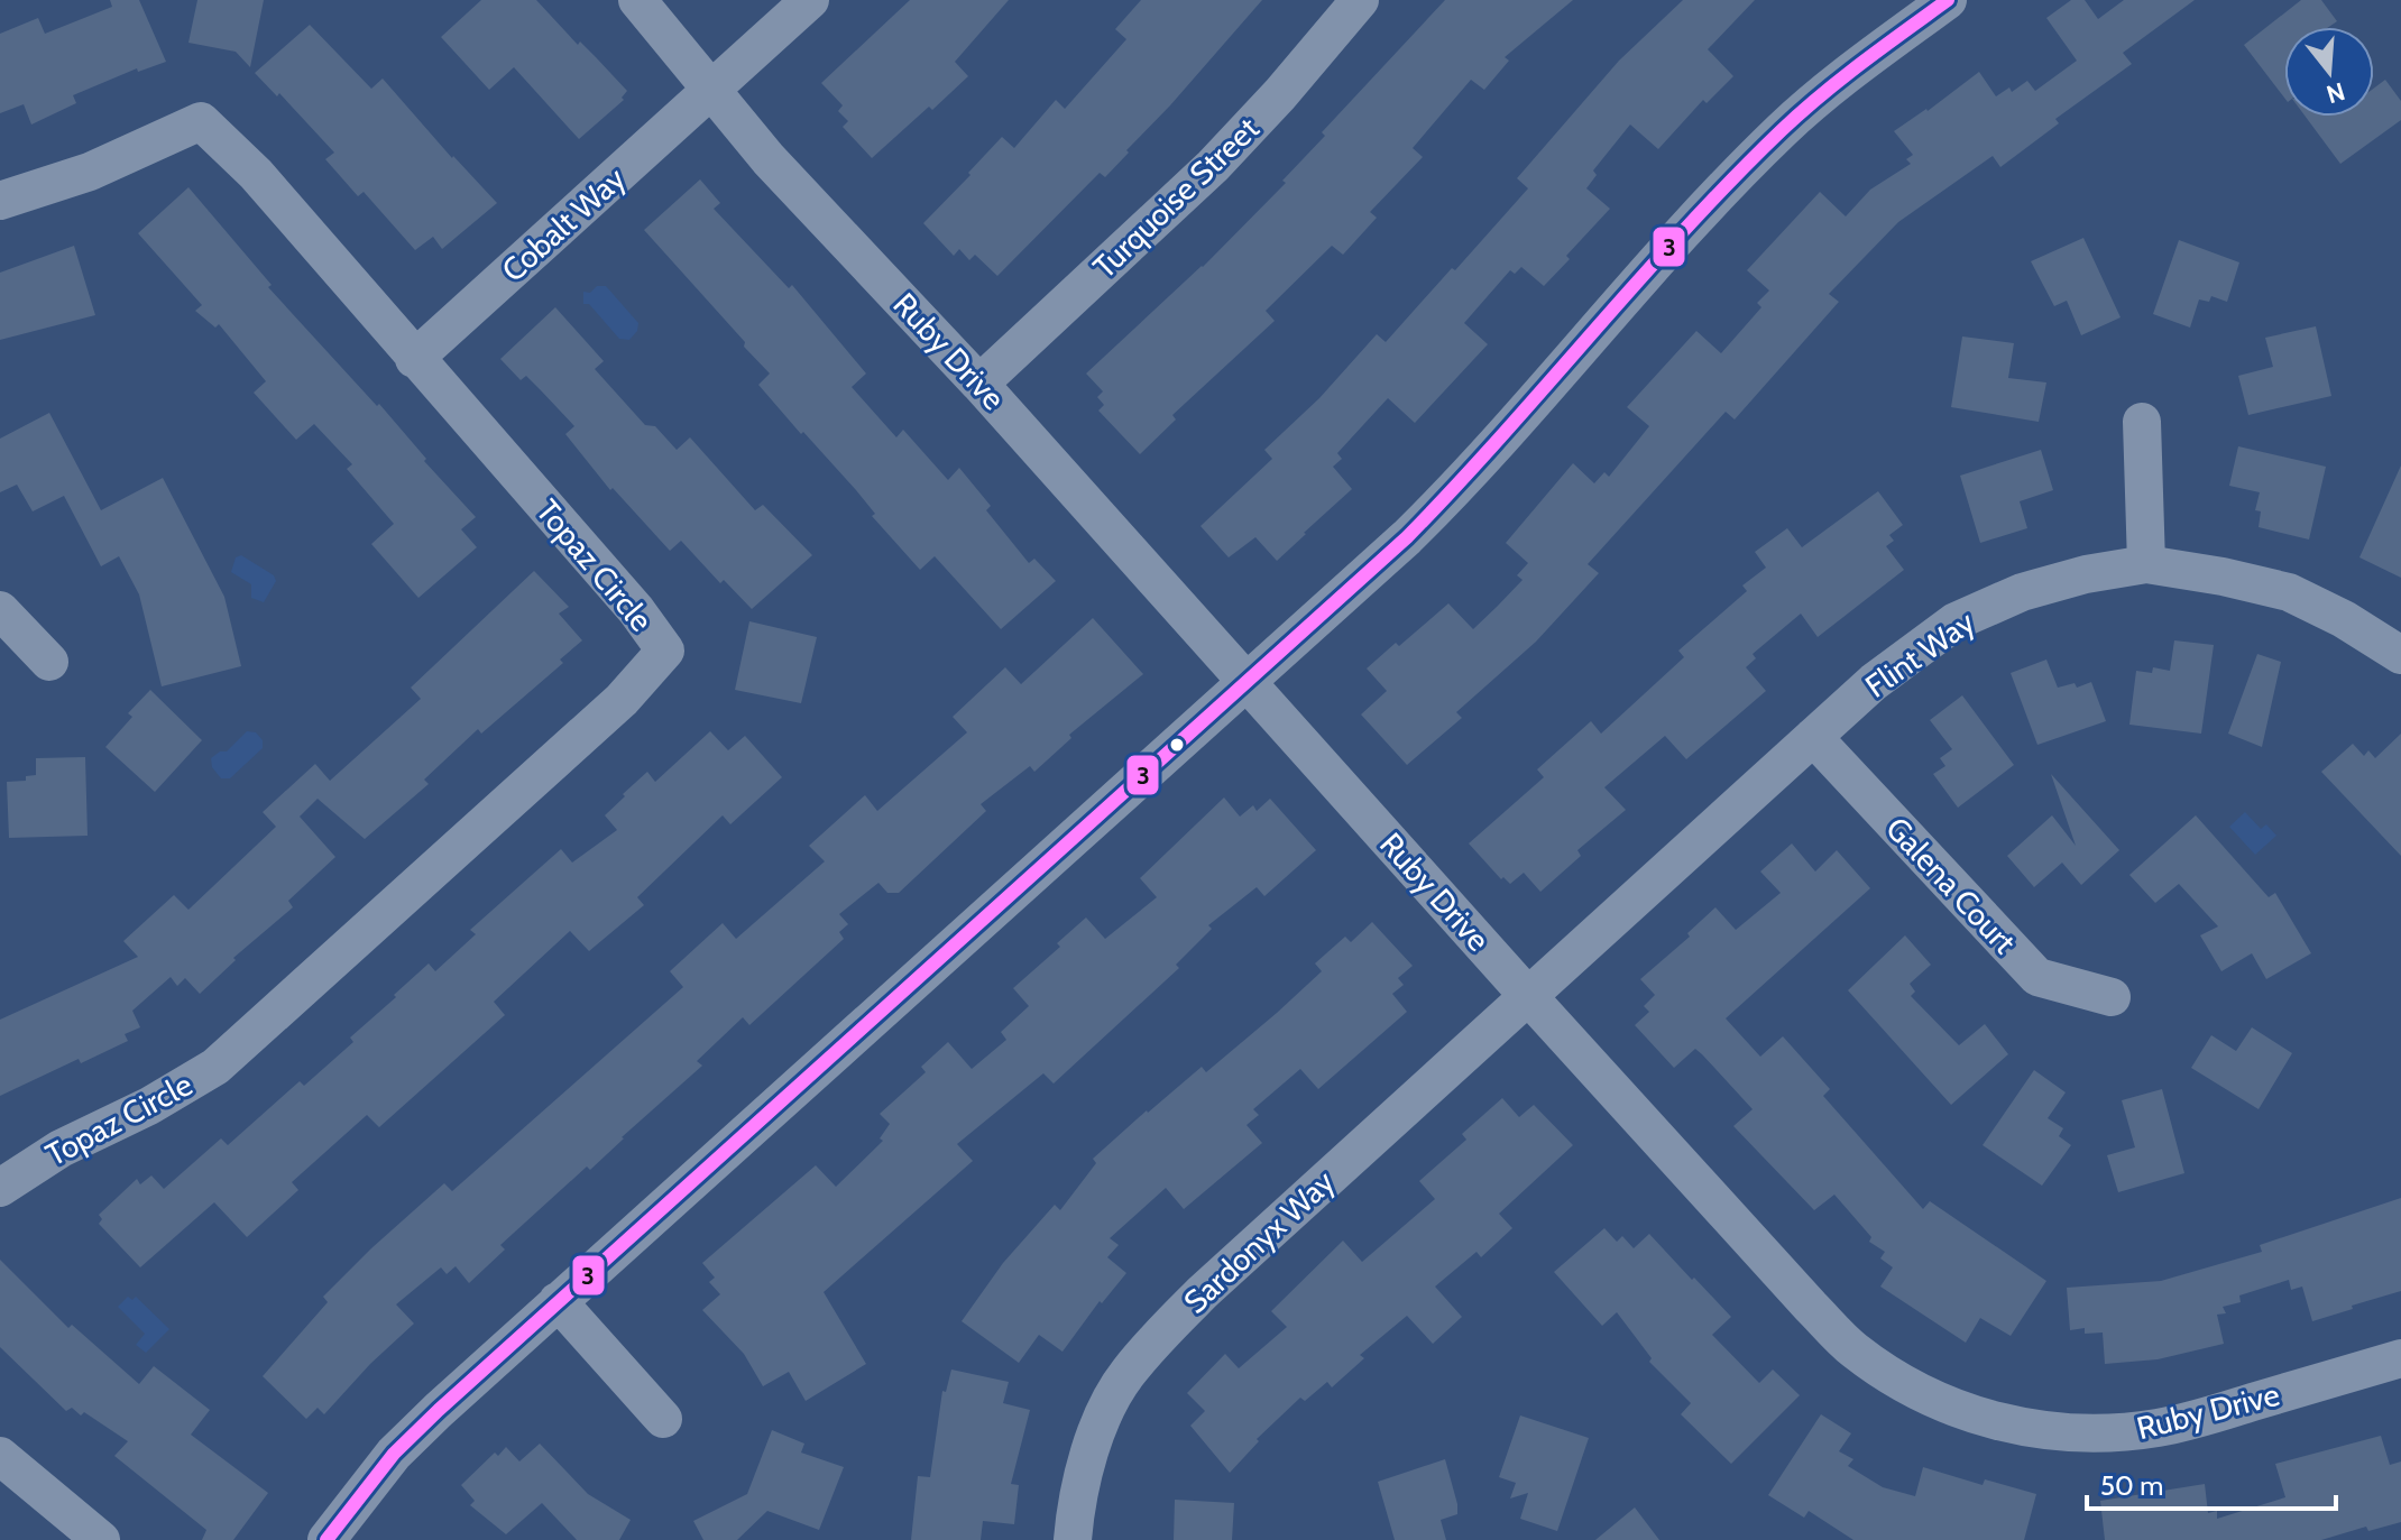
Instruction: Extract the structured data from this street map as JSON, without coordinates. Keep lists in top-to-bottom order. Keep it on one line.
{"streets":{"street":["Turquoise Street","Cobalt Way","Ruby Drive","Topaz Circle","Flint Way","Galena Court","Sardonyx Way"]},"crossings":[["Turquoise Street","Ruby Drive"],["Cobalt Way","Ruby Drive"],["Cobalt Way","Topaz Circle"],["Ruby Drive","Flint Way"],["Ruby Drive","Sardonyx Way"],["Flint Way","Galena Court"],["Flint Way","Sardonyx Way"]],"lines":["transit line 3"],"scale_bar":"50 m","north":"bottom"}
